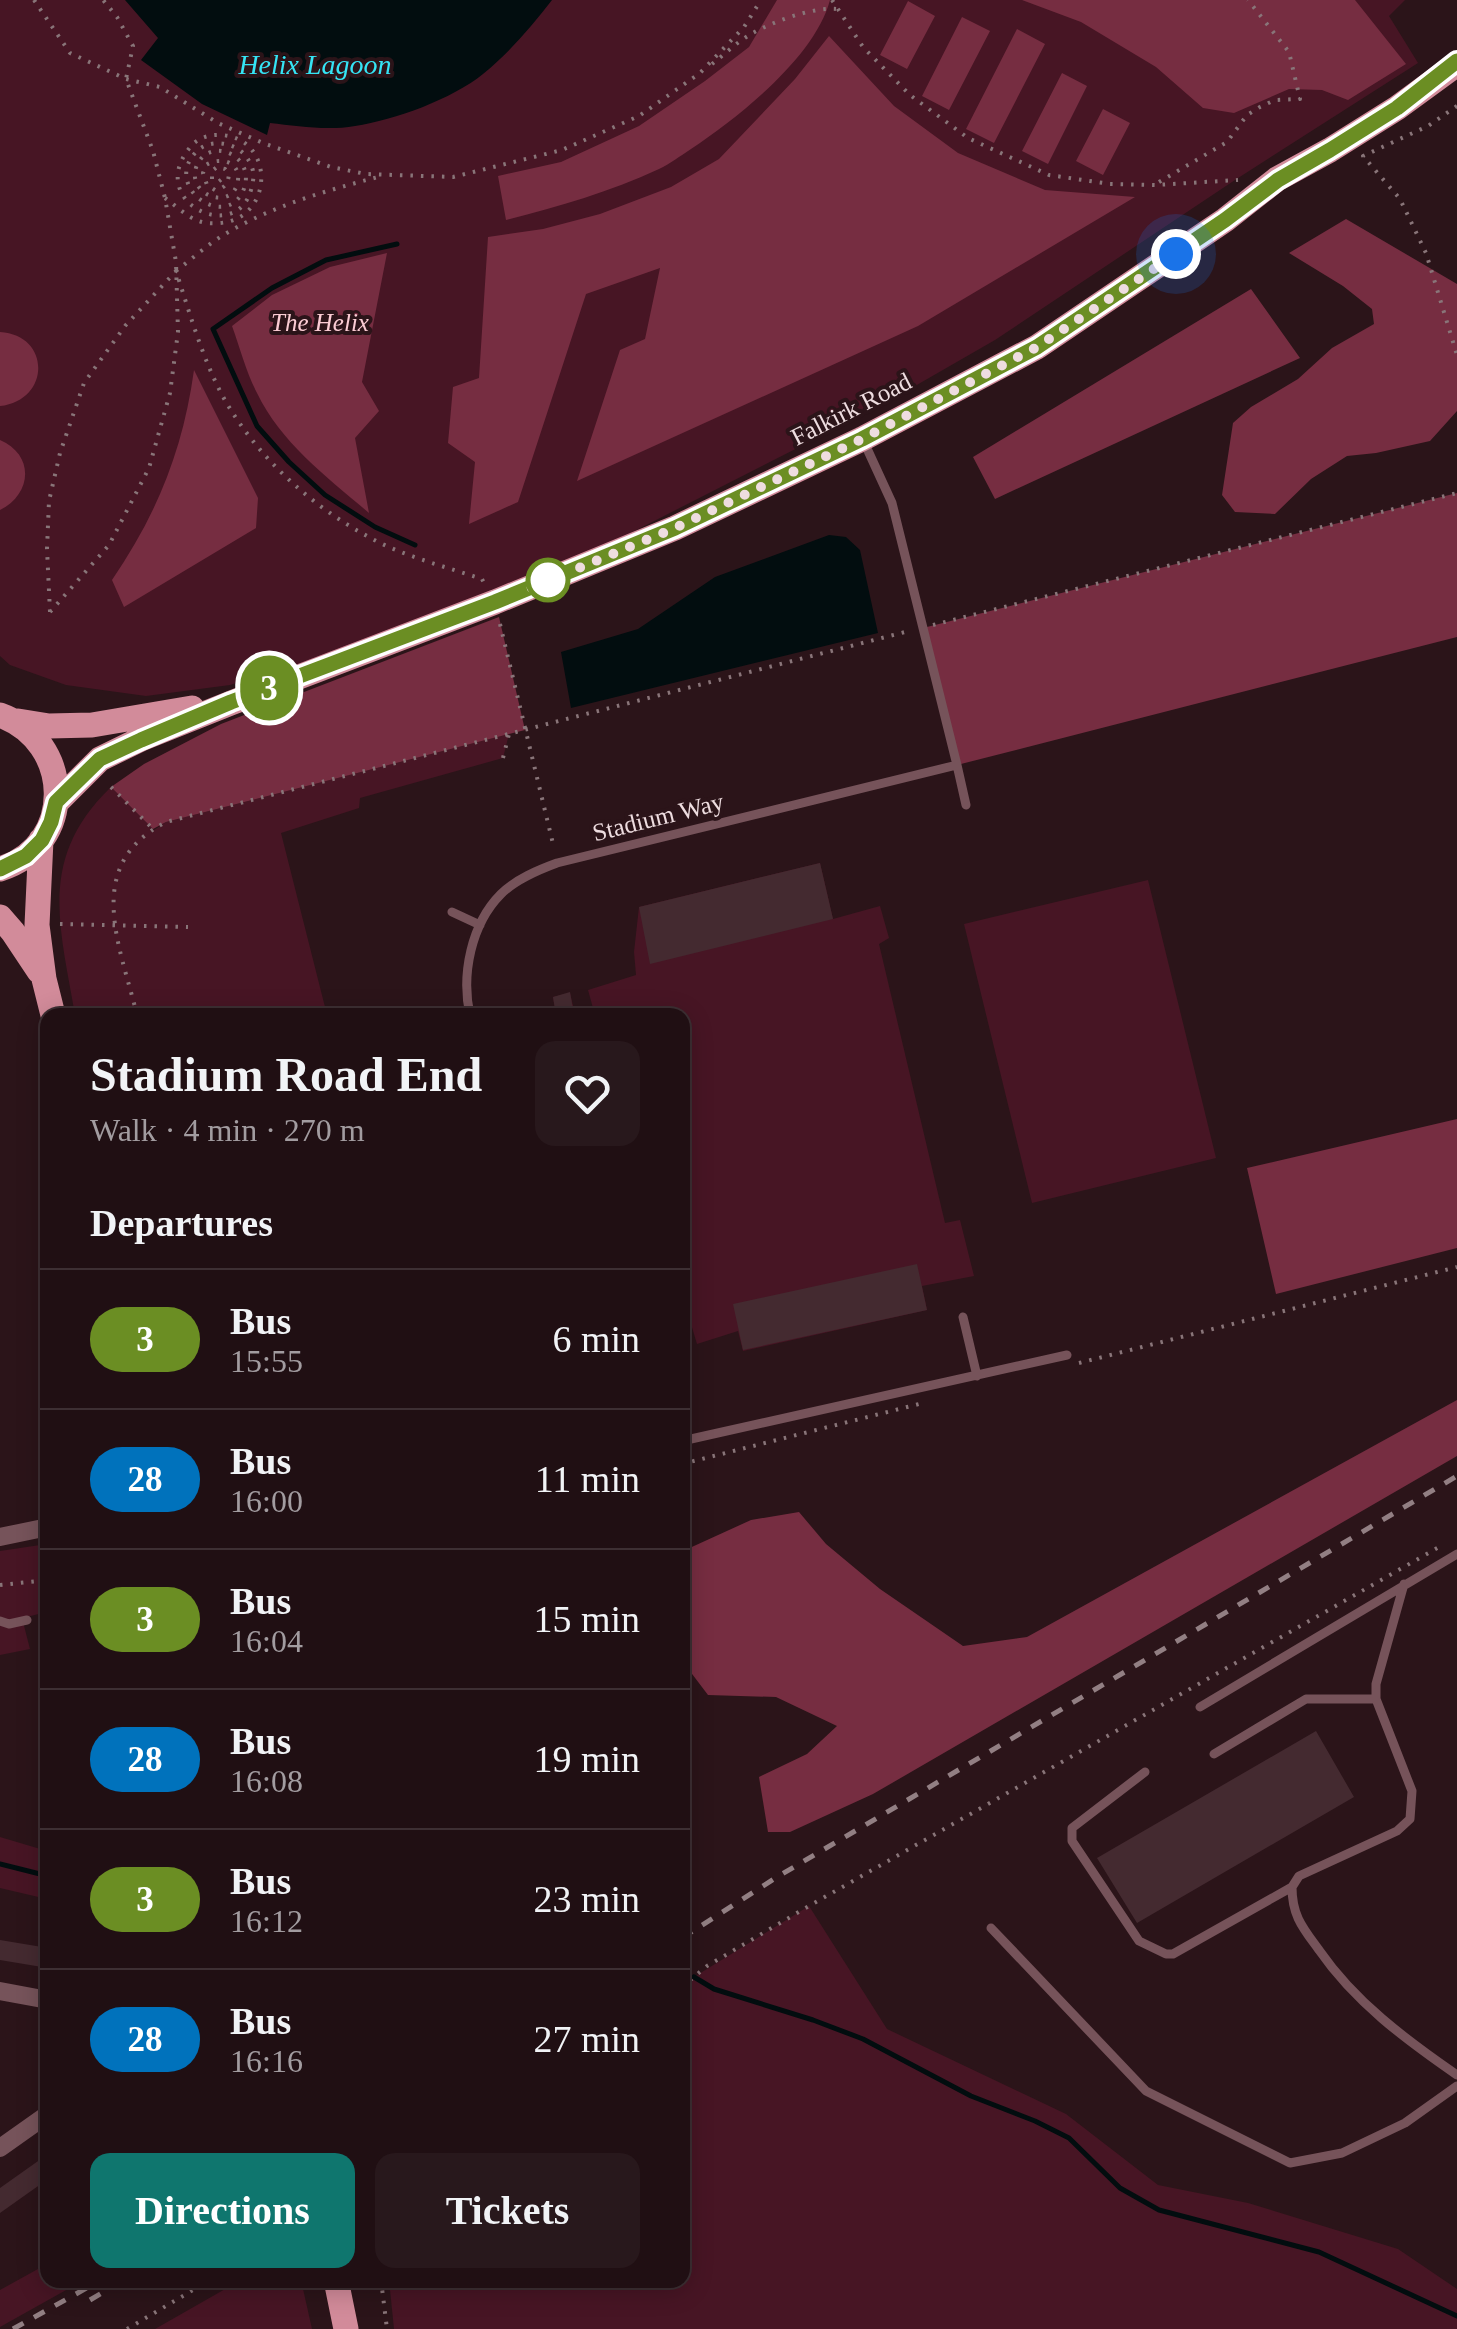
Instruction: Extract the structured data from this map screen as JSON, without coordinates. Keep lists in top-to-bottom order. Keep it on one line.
{"streets":{"main road":["Falkirk Road"],"lane":["Stadium Way"]},"water":["Helix Lagoon"],"parks":["The Helix"],"lines":["bus line 3"],"page":{"on_map":"3","heading":[["Stadium Road End","Walk · 4 min · 270 m"],"Departures"],"list":[{"mark":"3","name":"Bus","note":"15:55","value":"6 min"},{"mark":"28","name":"Bus","note":"16:00","value":"11 min"},{"mark":"3","name":"Bus","note":"16:04","value":"15 min"},{"mark":"28","name":"Bus","note":"16:08","value":"19 min"},{"mark":"3","name":"Bus","note":"16:12","value":"23 min"},{"mark":"28","name":"Bus","note":"16:16","value":"27 min"}],"buttons":["Directions","Tickets"]}}
